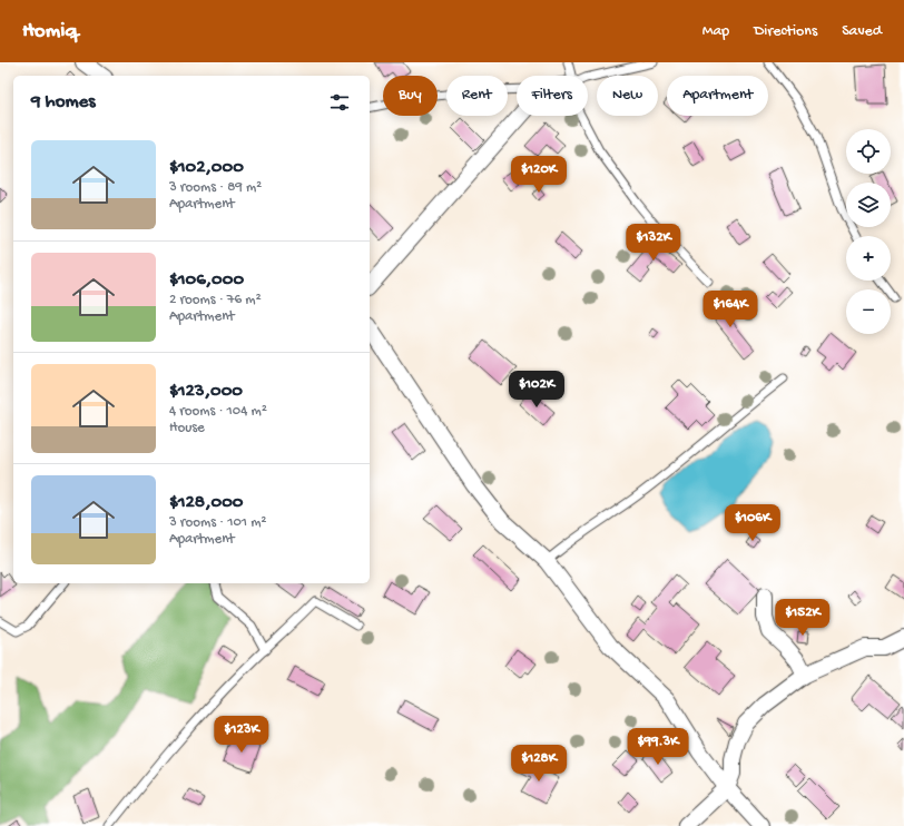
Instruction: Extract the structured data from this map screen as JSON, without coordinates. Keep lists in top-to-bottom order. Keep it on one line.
{"page":{"header":"Homiq","nav":["Map","Directions","Saved"],"chip":["Buy","Rent","Filters","New","Apartment"],"heading":"9 homes","map_buttons":["+","−"],"list":[{"name":"$102,000","note":"3 rooms · 89 m² · Apartment"},{"name":"$106,000","note":"2 rooms · 76 m² · Apartment"},{"name":"$123,000","note":"4 rooms · 104 m² · House"},{"name":"$128,000","note":"3 rooms · 101 m² · Apartment"}],"price":["$120K","$132K","$164K","$102K","$106K","$152K","$123K","$99.3K","$128K"]}}
